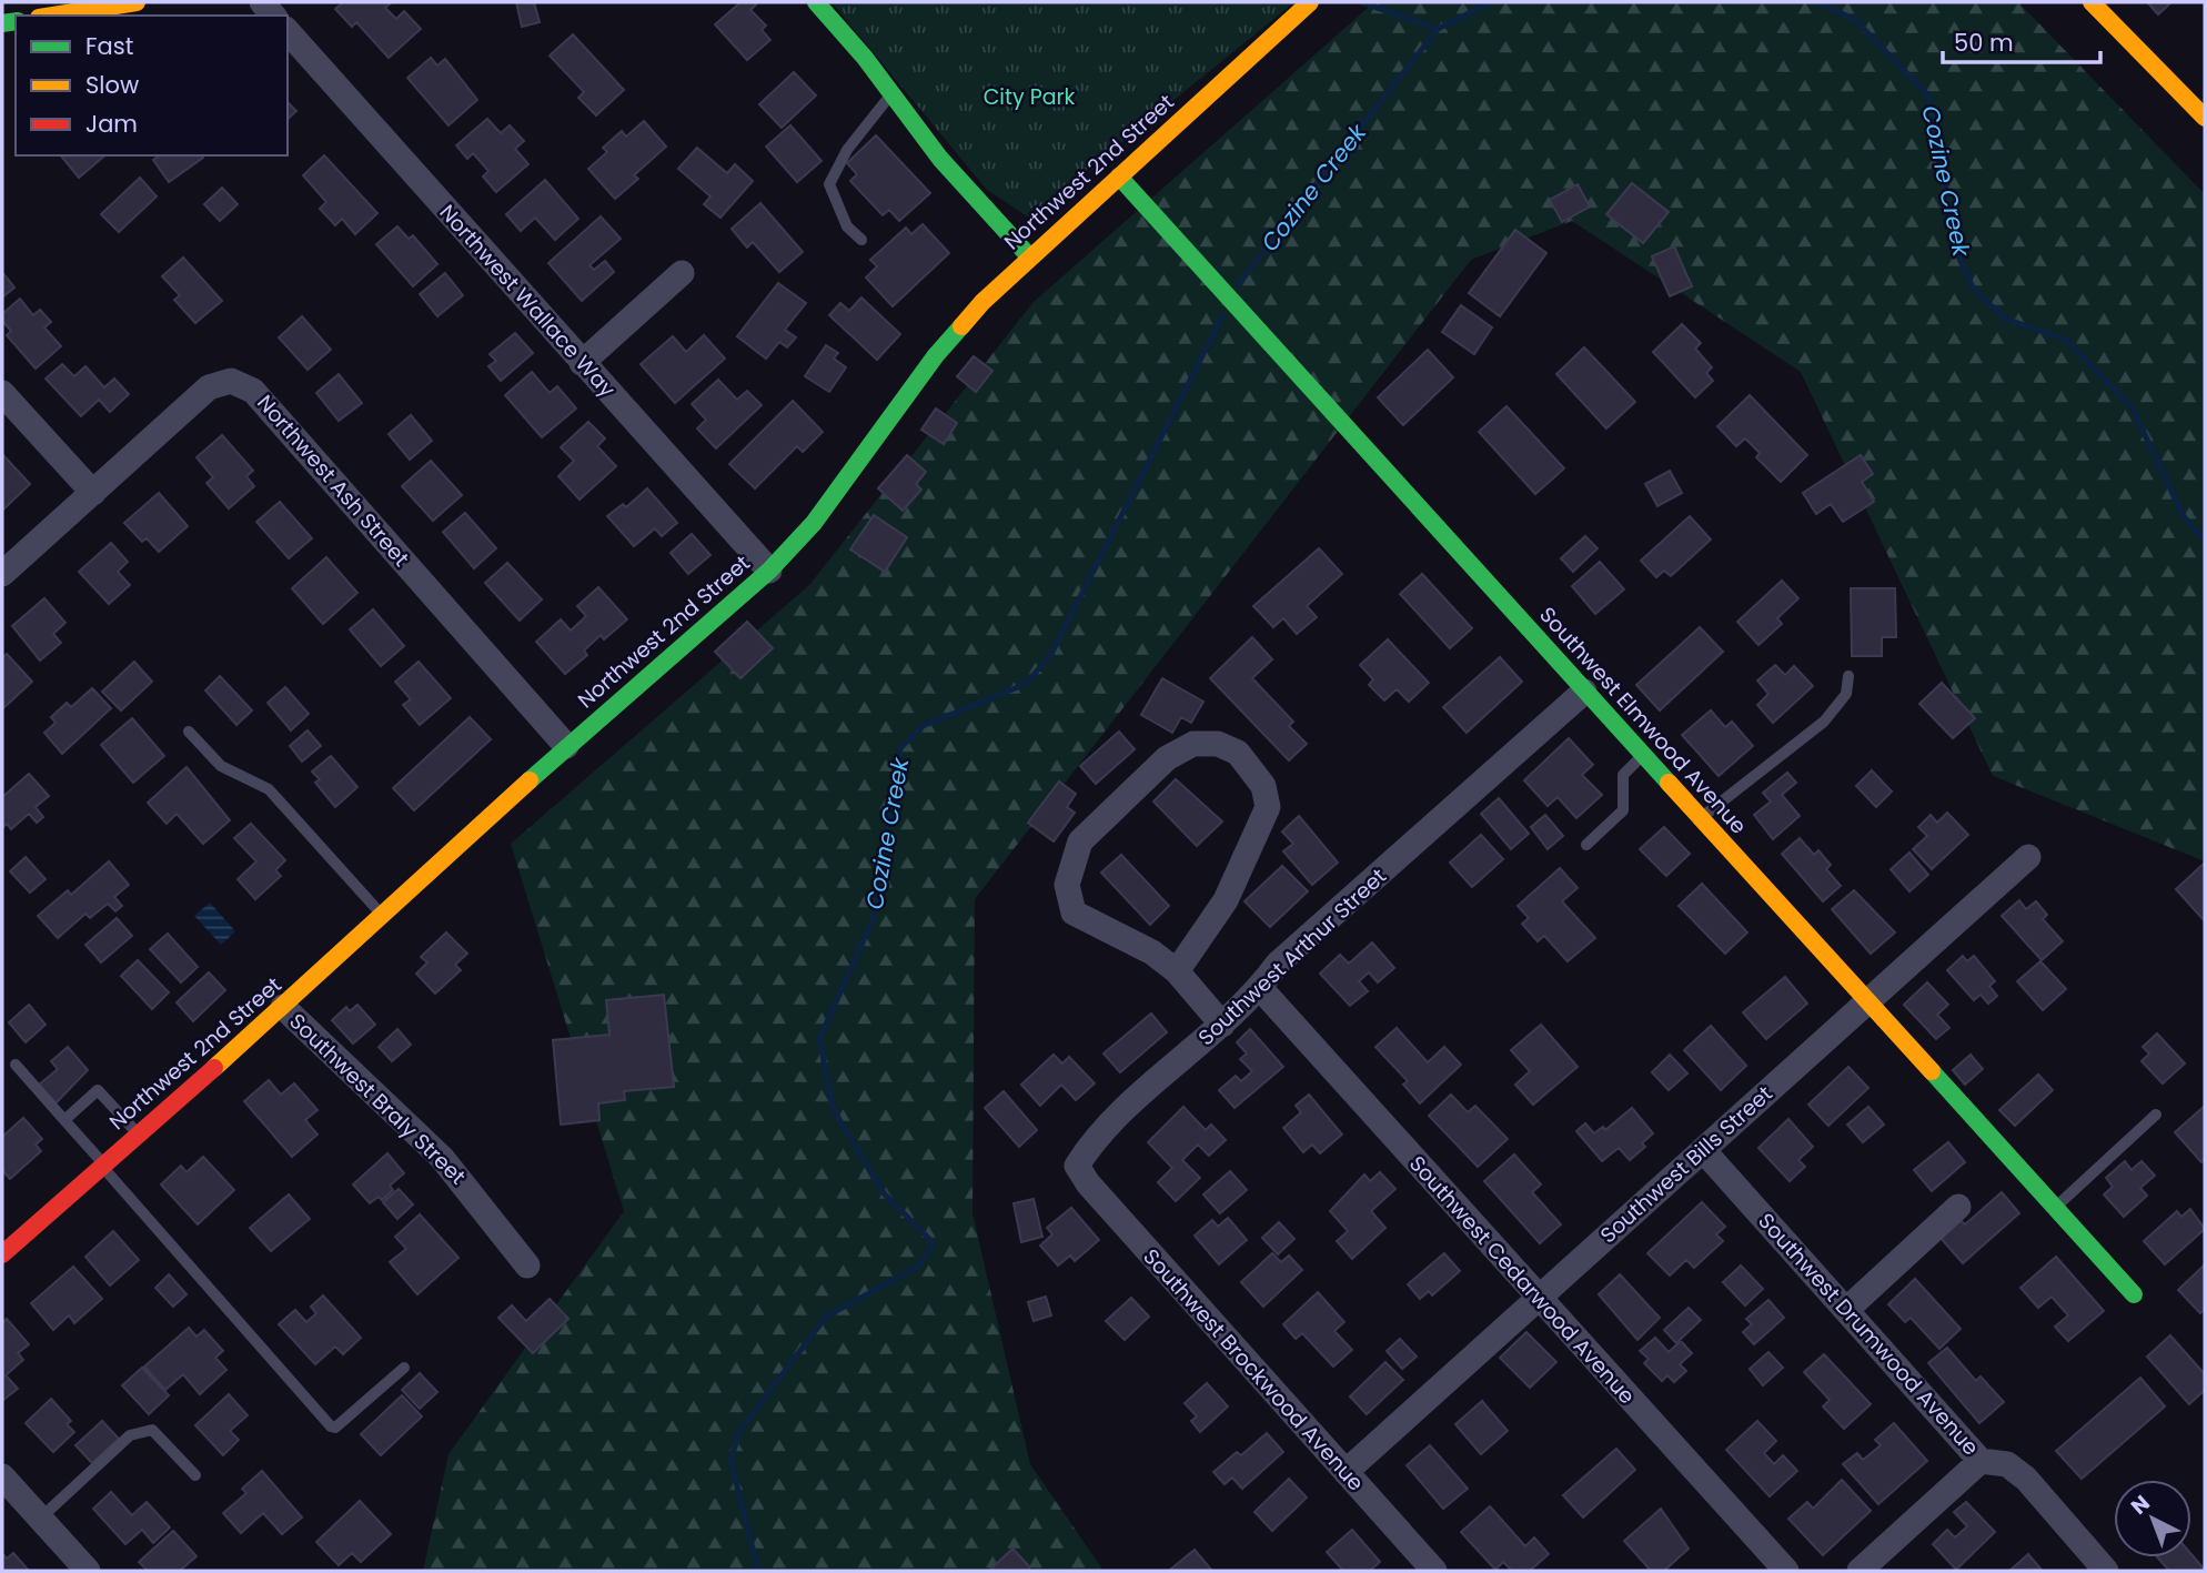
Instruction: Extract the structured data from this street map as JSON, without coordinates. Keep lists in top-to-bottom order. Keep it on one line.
{"streets":{"main road":["Northwest 2nd Street","Southwest Elmwood Avenue"],"street":["Northwest Wallace Way","Northwest Ash Street","Southwest Arthur Street","Southwest Braly Street","Southwest Bills Street","Southwest Cedarwood Avenue","Southwest Drumwood Avenue","Southwest Brockwood Avenue"]},"crossings":[["Northwest 2nd Street","Northwest Wallace Way"],["Northwest 2nd Street","Northwest Ash Street"],["Northwest 2nd Street","Southwest Elmwood Avenue"],["Northwest 2nd Street","Southwest Braly Street"],["Southwest Elmwood Avenue","Southwest Arthur Street"],["Southwest Elmwood Avenue","Southwest Bills Street"],["Southwest Arthur Street","Southwest Cedarwood Avenue"],["Southwest Arthur Street","Southwest Brockwood Avenue"],["Southwest Bills Street","Southwest Cedarwood Avenue"],["Southwest Bills Street","Southwest Drumwood Avenue"],["Southwest Bills Street","Southwest Brockwood Avenue"]],"water":["Cozine Creek"],"parks":["City Park"],"legend":["Fast","Slow","Jam"],"scale_bar":"50 m","north":"top left"}
